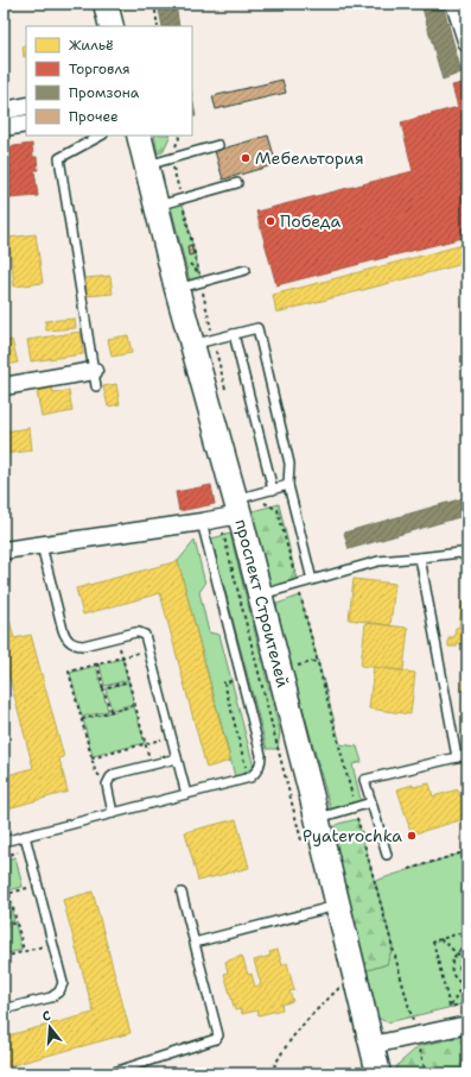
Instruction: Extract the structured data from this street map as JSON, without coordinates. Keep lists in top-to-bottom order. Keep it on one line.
{"streets":{"street":["проспект Строителей"]},"places":["Мебельтория","Победа","Pyaterochka"],"legend":["Жильё","Торговля","Промзона","Прочее"],"north":"top"}
